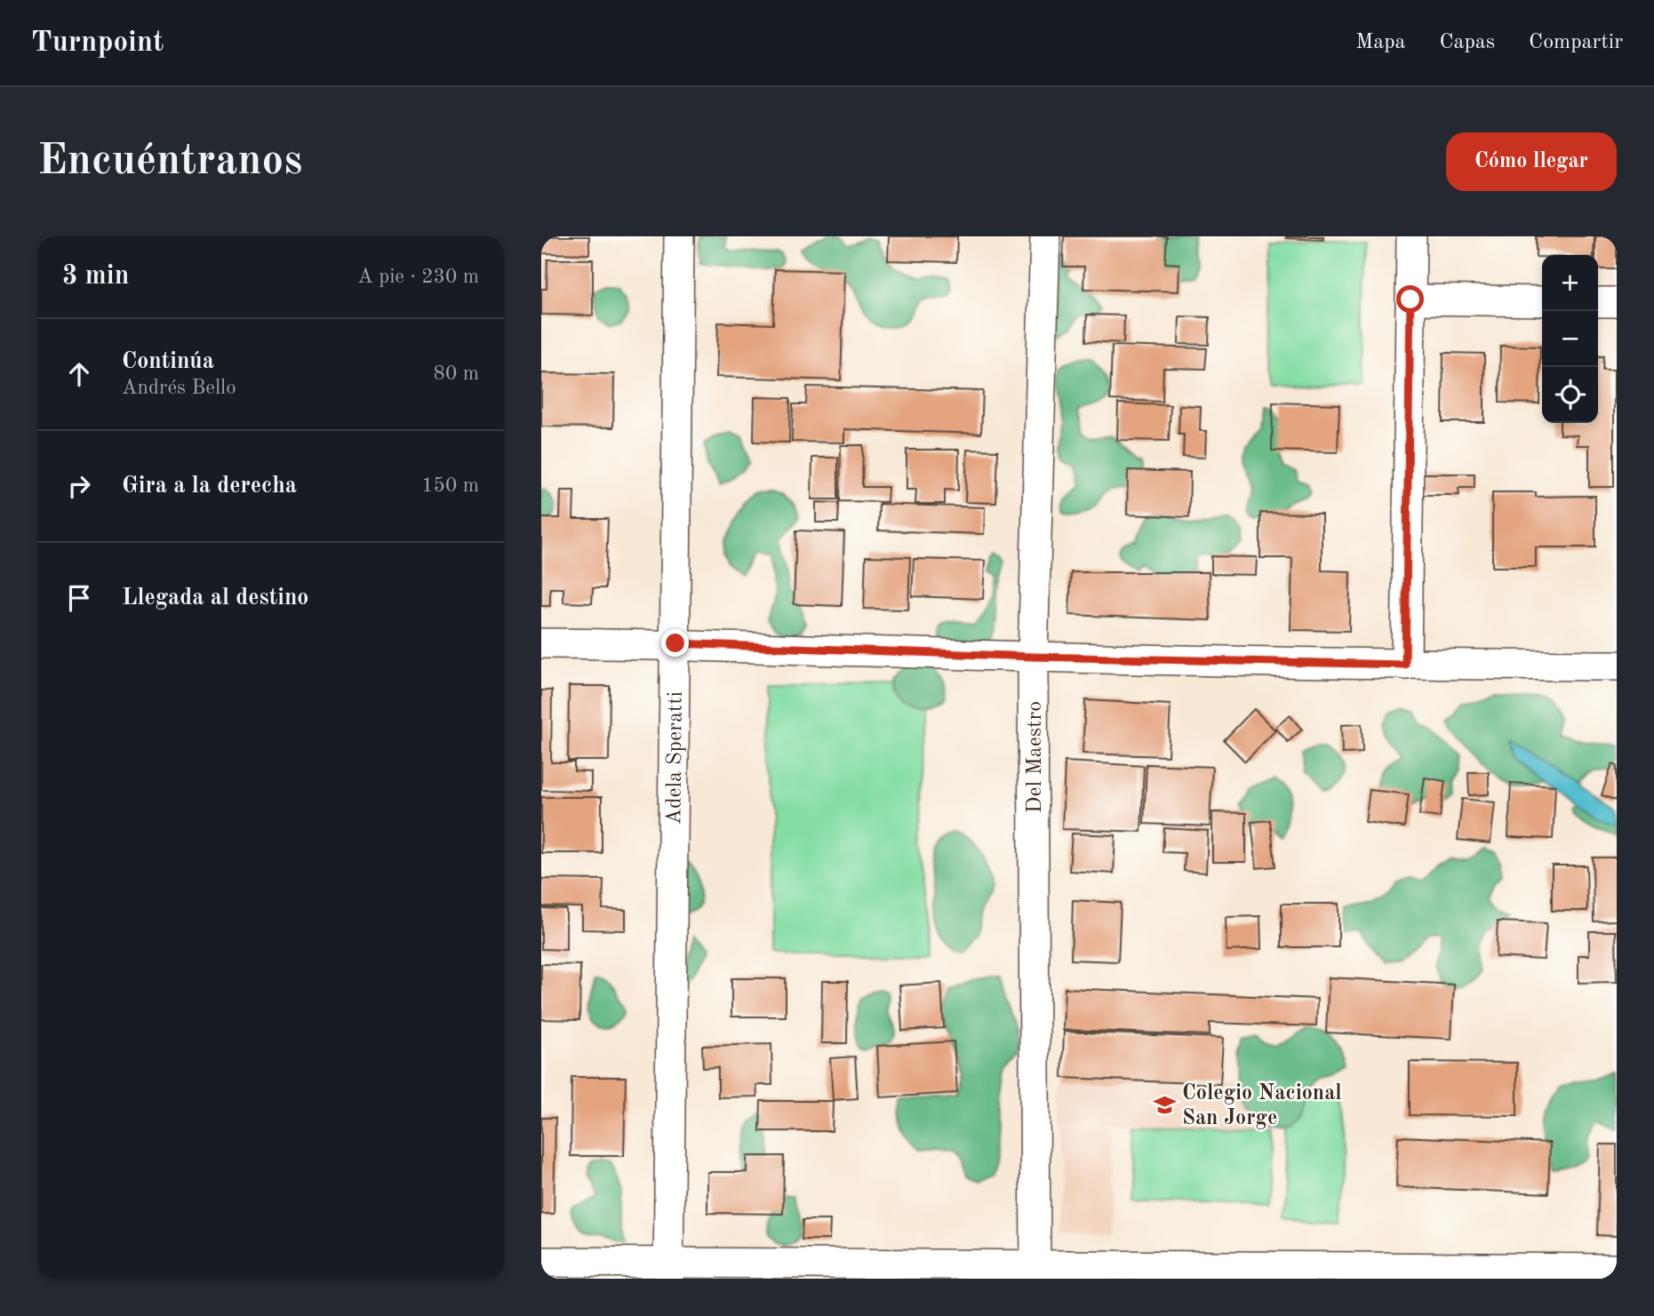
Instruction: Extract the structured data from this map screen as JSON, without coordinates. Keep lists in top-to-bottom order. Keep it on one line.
{"streets":{"street":["Del Maestro","Adela Speratti"]},"places":{"school or university":["Colegio Nacional San Jorge"]},"page":{"header":"Turnpoint","nav":["Mapa","Capas","Compartir"],"buttons":"Cómo llegar","title":"Encuéntranos","heading":["3 min","A pie · 230 m"],"map_buttons":["+","−"],"list":[["Continúa","Andrés Bello","80 m"],["Gira a la derecha","150 m"],"Llegada al destino"]}}
